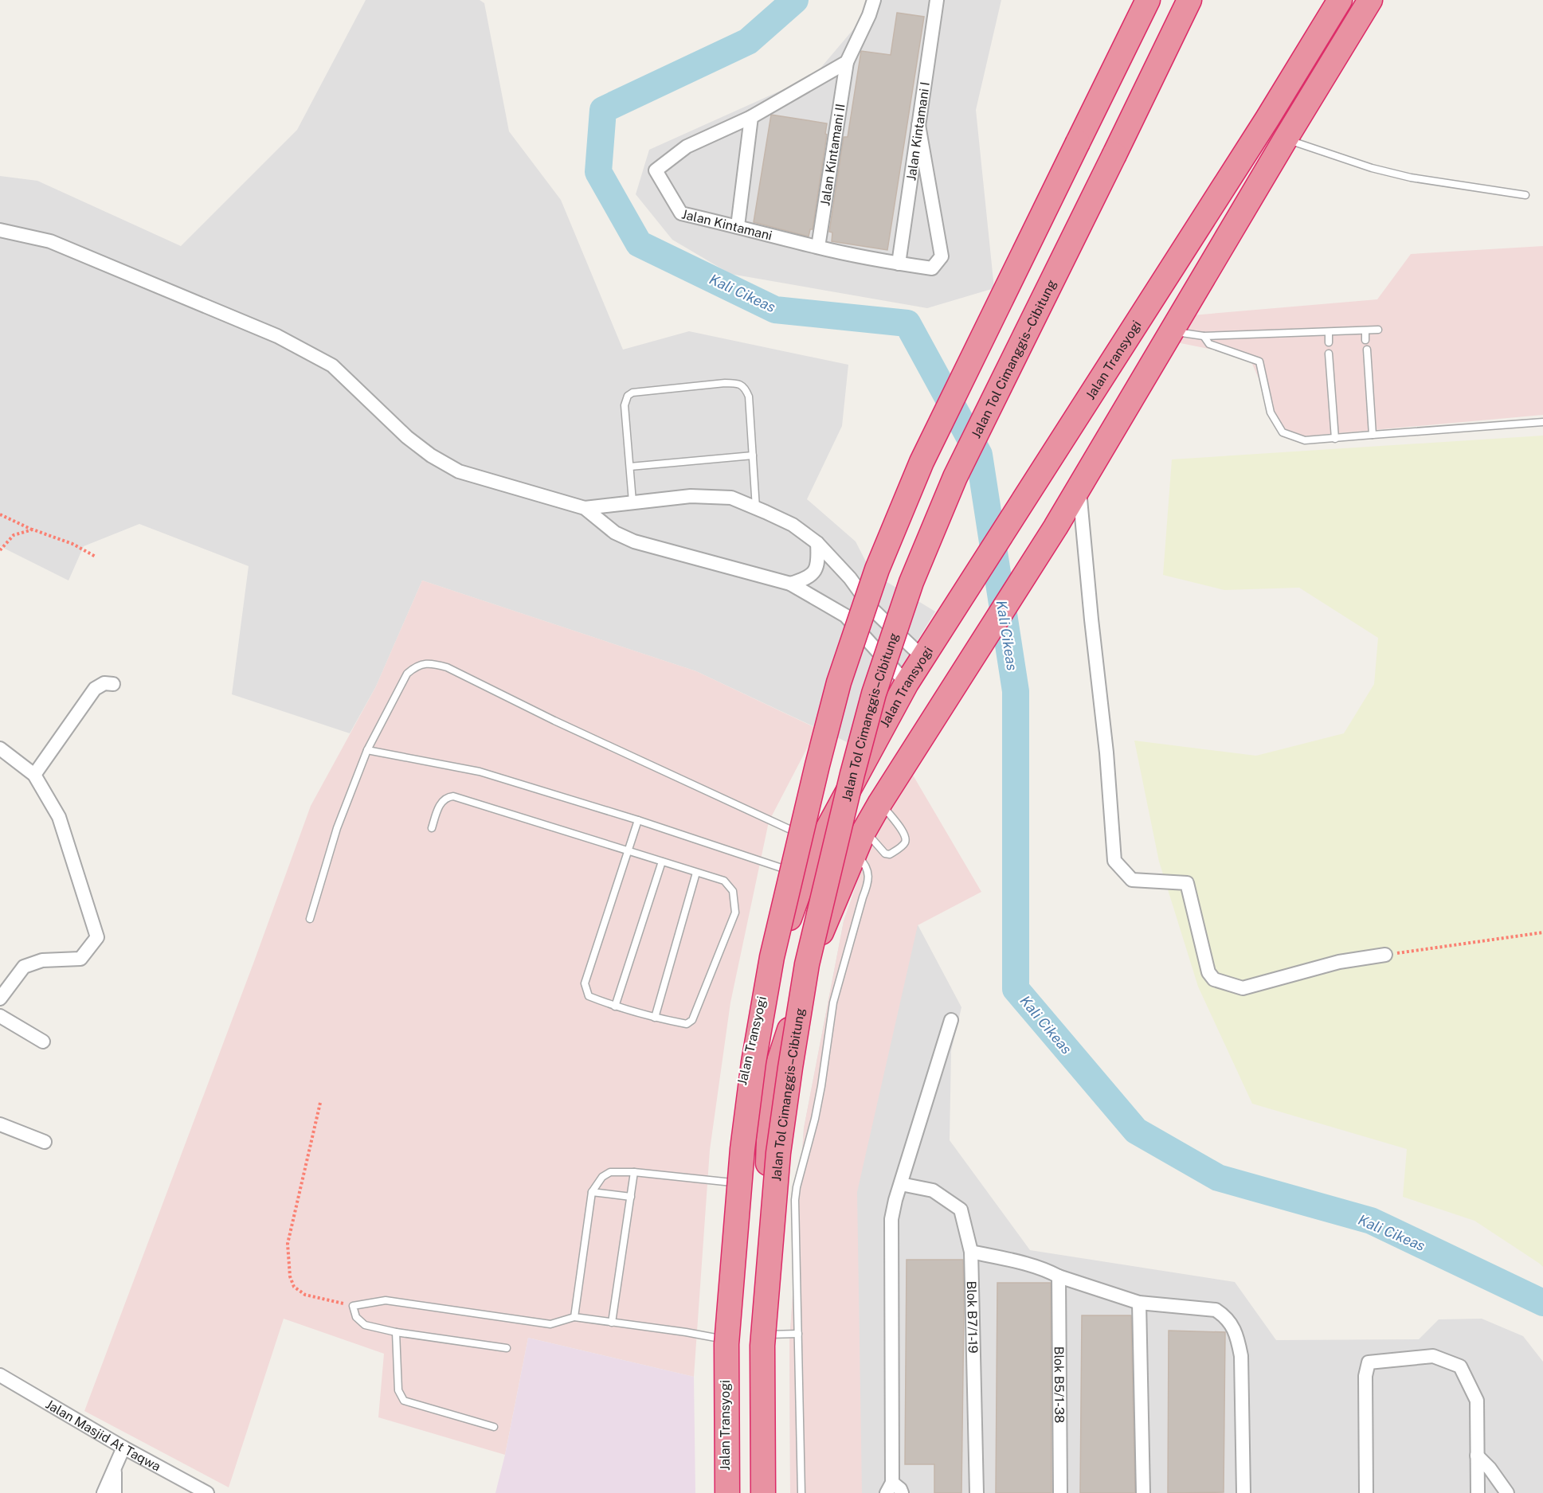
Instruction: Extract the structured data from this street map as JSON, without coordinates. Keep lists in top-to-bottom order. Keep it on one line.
{"streets":{"highway":["Jalan Tol Cimanggis–Cibitung","Jalan Transyogi"],"street":["Jalan Kintamani I","Jalan Kintamani II","Jalan Kintamani","Blok B7/1-19","Blok B5/1-38","Jalan Masjid At Taqwa"]},"crossings":[["Jalan Kintamani I","Jalan Kintamani"],["Jalan Kintamani II","Jalan Kintamani"]],"water":["Kali Cikeas"]}
